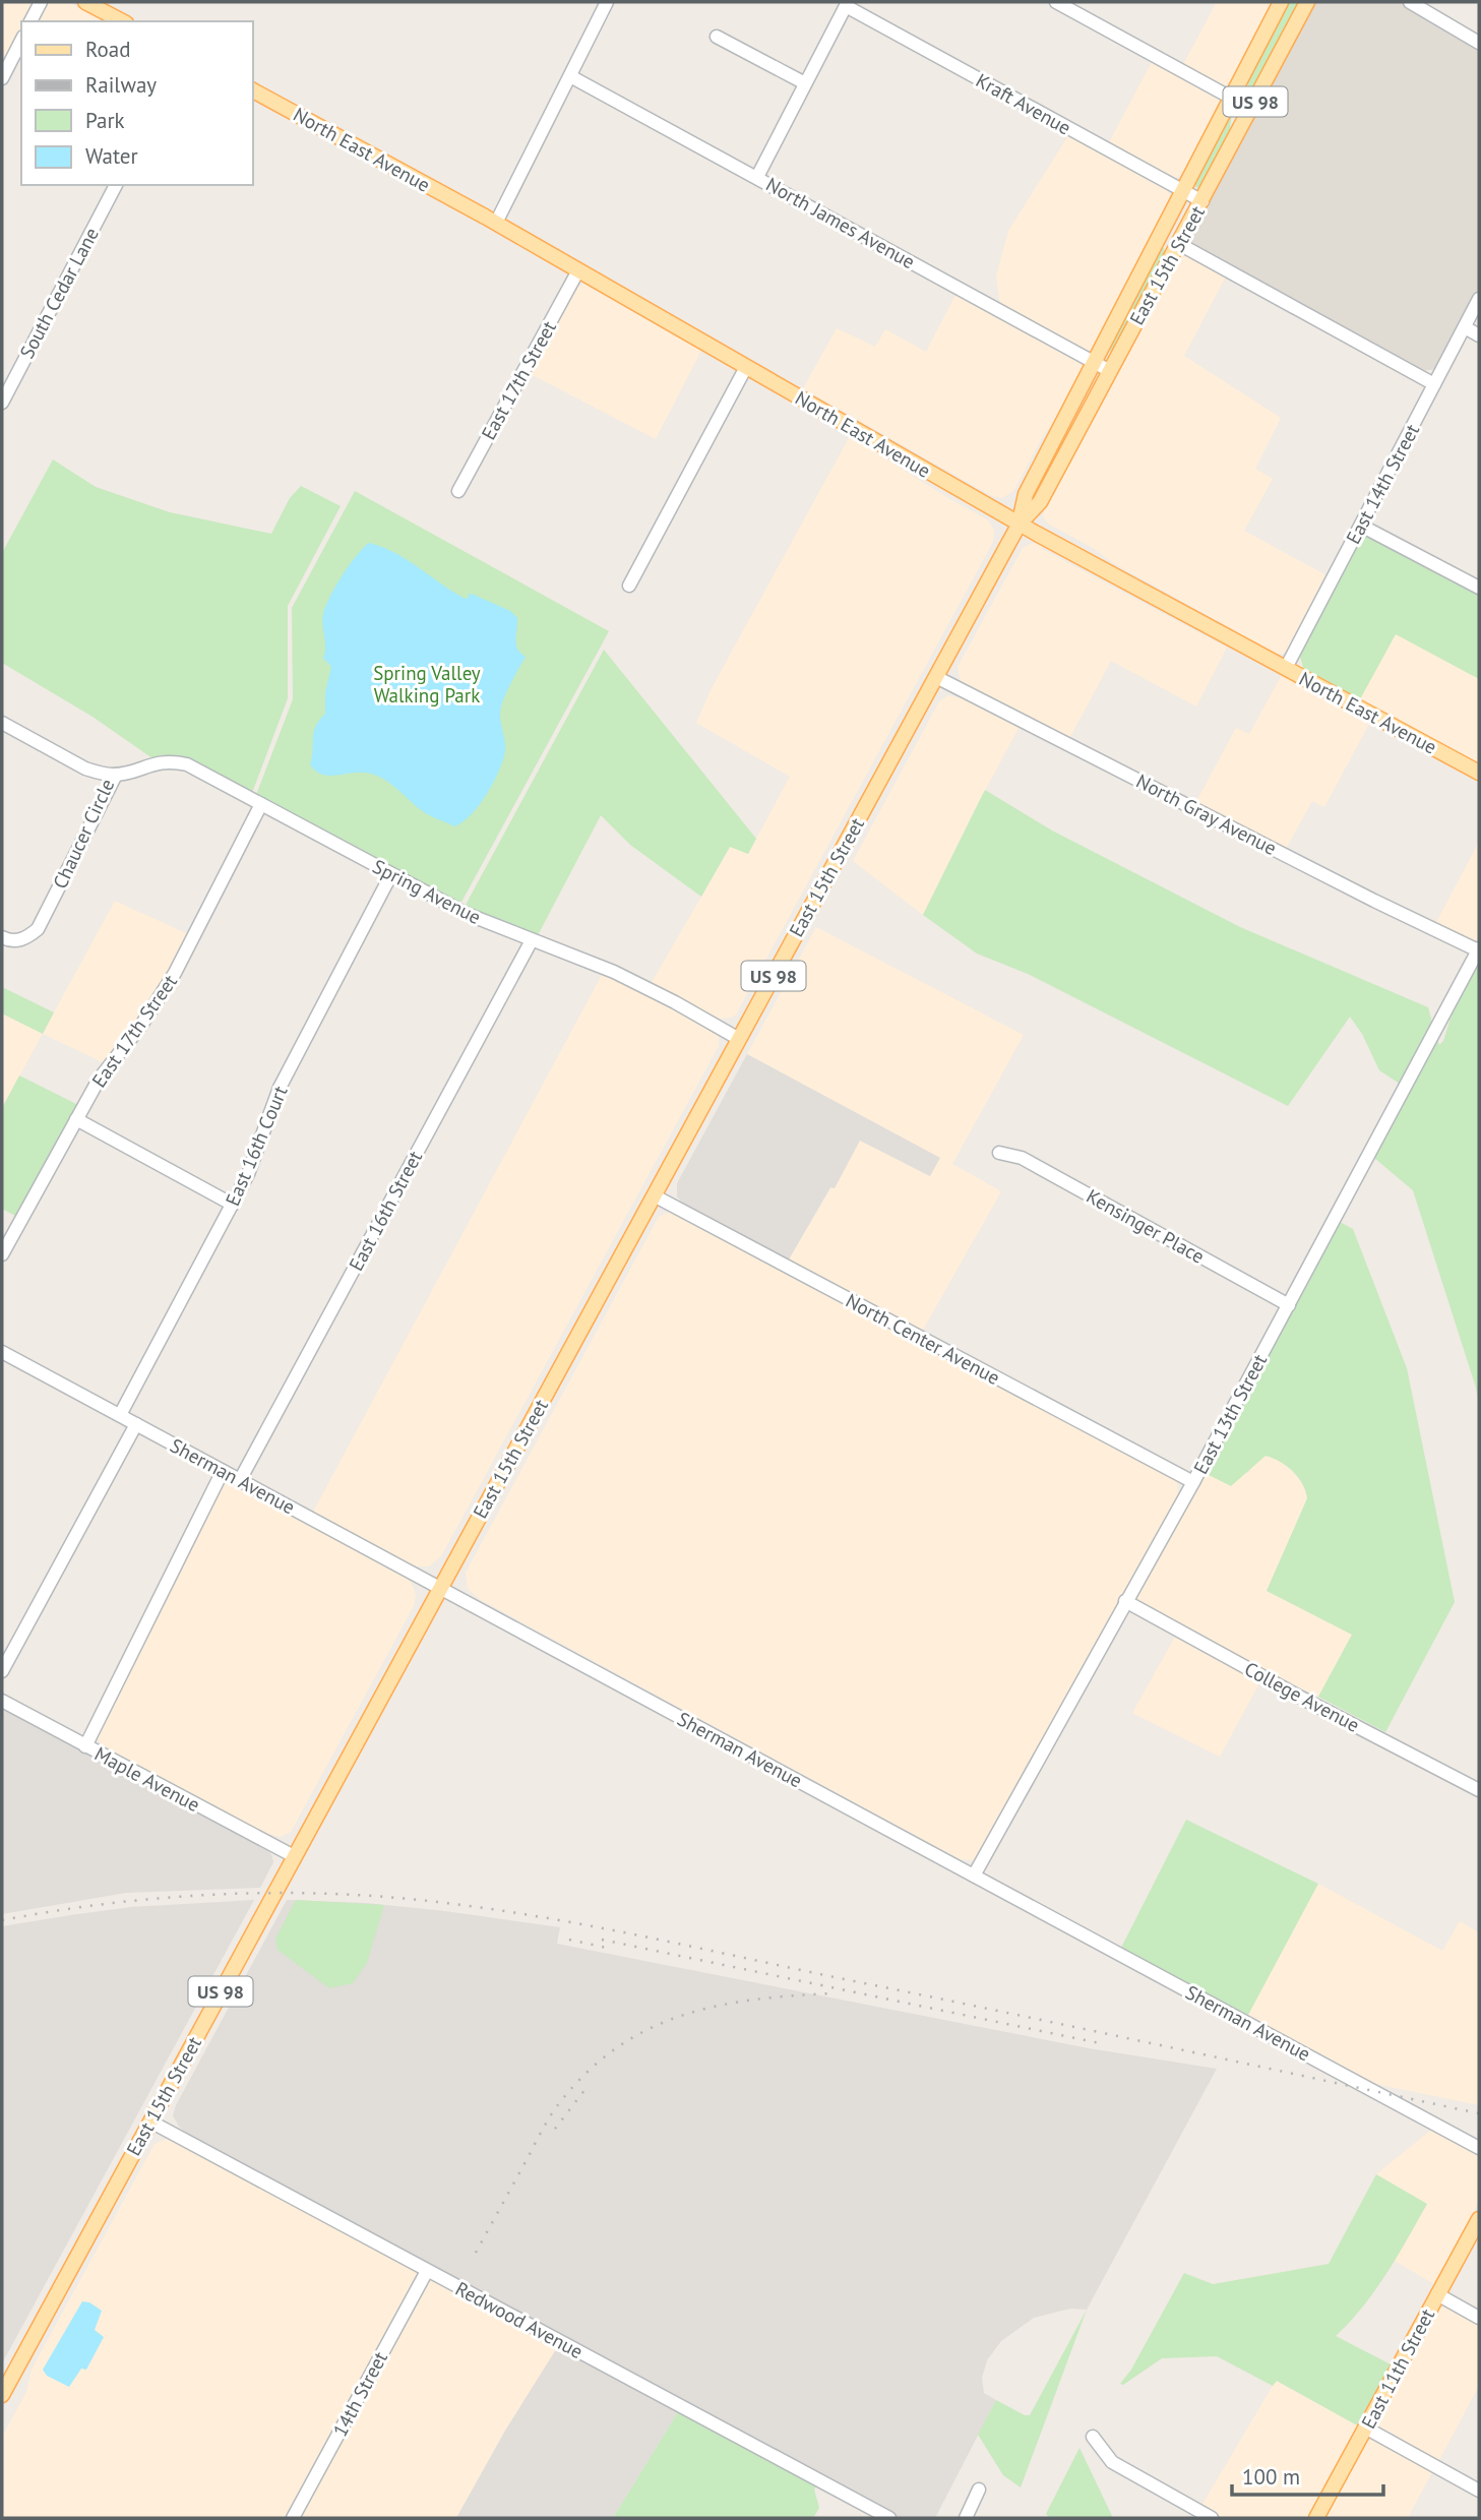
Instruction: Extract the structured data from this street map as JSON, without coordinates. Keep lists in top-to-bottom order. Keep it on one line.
{"streets":{"main road":["US 98","North East Avenue","East 15th Street","East 11th Street"],"street":["Kraft Avenue","North James Avenue","South Cedar Lane","East 17th Street","East 14th Street","North Gray Avenue","Chaucer Circle","Spring Avenue","East 16th Court","East 16th Street","Kensinger Place","North Center Avenue","East 13th Street","Sherman Avenue","College Avenue","Maple Avenue","Redwood Avenue","14th Street"]},"crossings":[["Kraft Avenue","East 15th Street"],["North East Avenue","East 15th Street"],["North East Avenue","East 17th Street"],["North East Avenue","East 14th Street"],["North James Avenue","East 15th Street"],["East 15th Street","North Gray Avenue"],["East 15th Street","Spring Avenue"],["East 15th Street","North Center Avenue"],["East 15th Street","Sherman Avenue"],["East 15th Street","Maple Avenue"],["East 15th Street","Redwood Avenue"],["East 17th Street","Spring Avenue"],["North Gray Avenue","East 13th Street"],["Chaucer Circle","Spring Avenue"],["Spring Avenue","East 16th Court"],["Spring Avenue","East 16th Street"],["East 16th Court","Sherman Avenue"],["East 16th Street","Sherman Avenue"],["Kensinger Place","East 13th Street"],["North Center Avenue","East 13th Street"],["East 13th Street","Sherman Avenue"],["East 13th Street","College Avenue"],["Redwood Avenue","14th Street"]],"parks":["Spring Valley Walking Park"],"legend":["Road","Railway","Park","Water"],"scale_bar":"100 m"}
